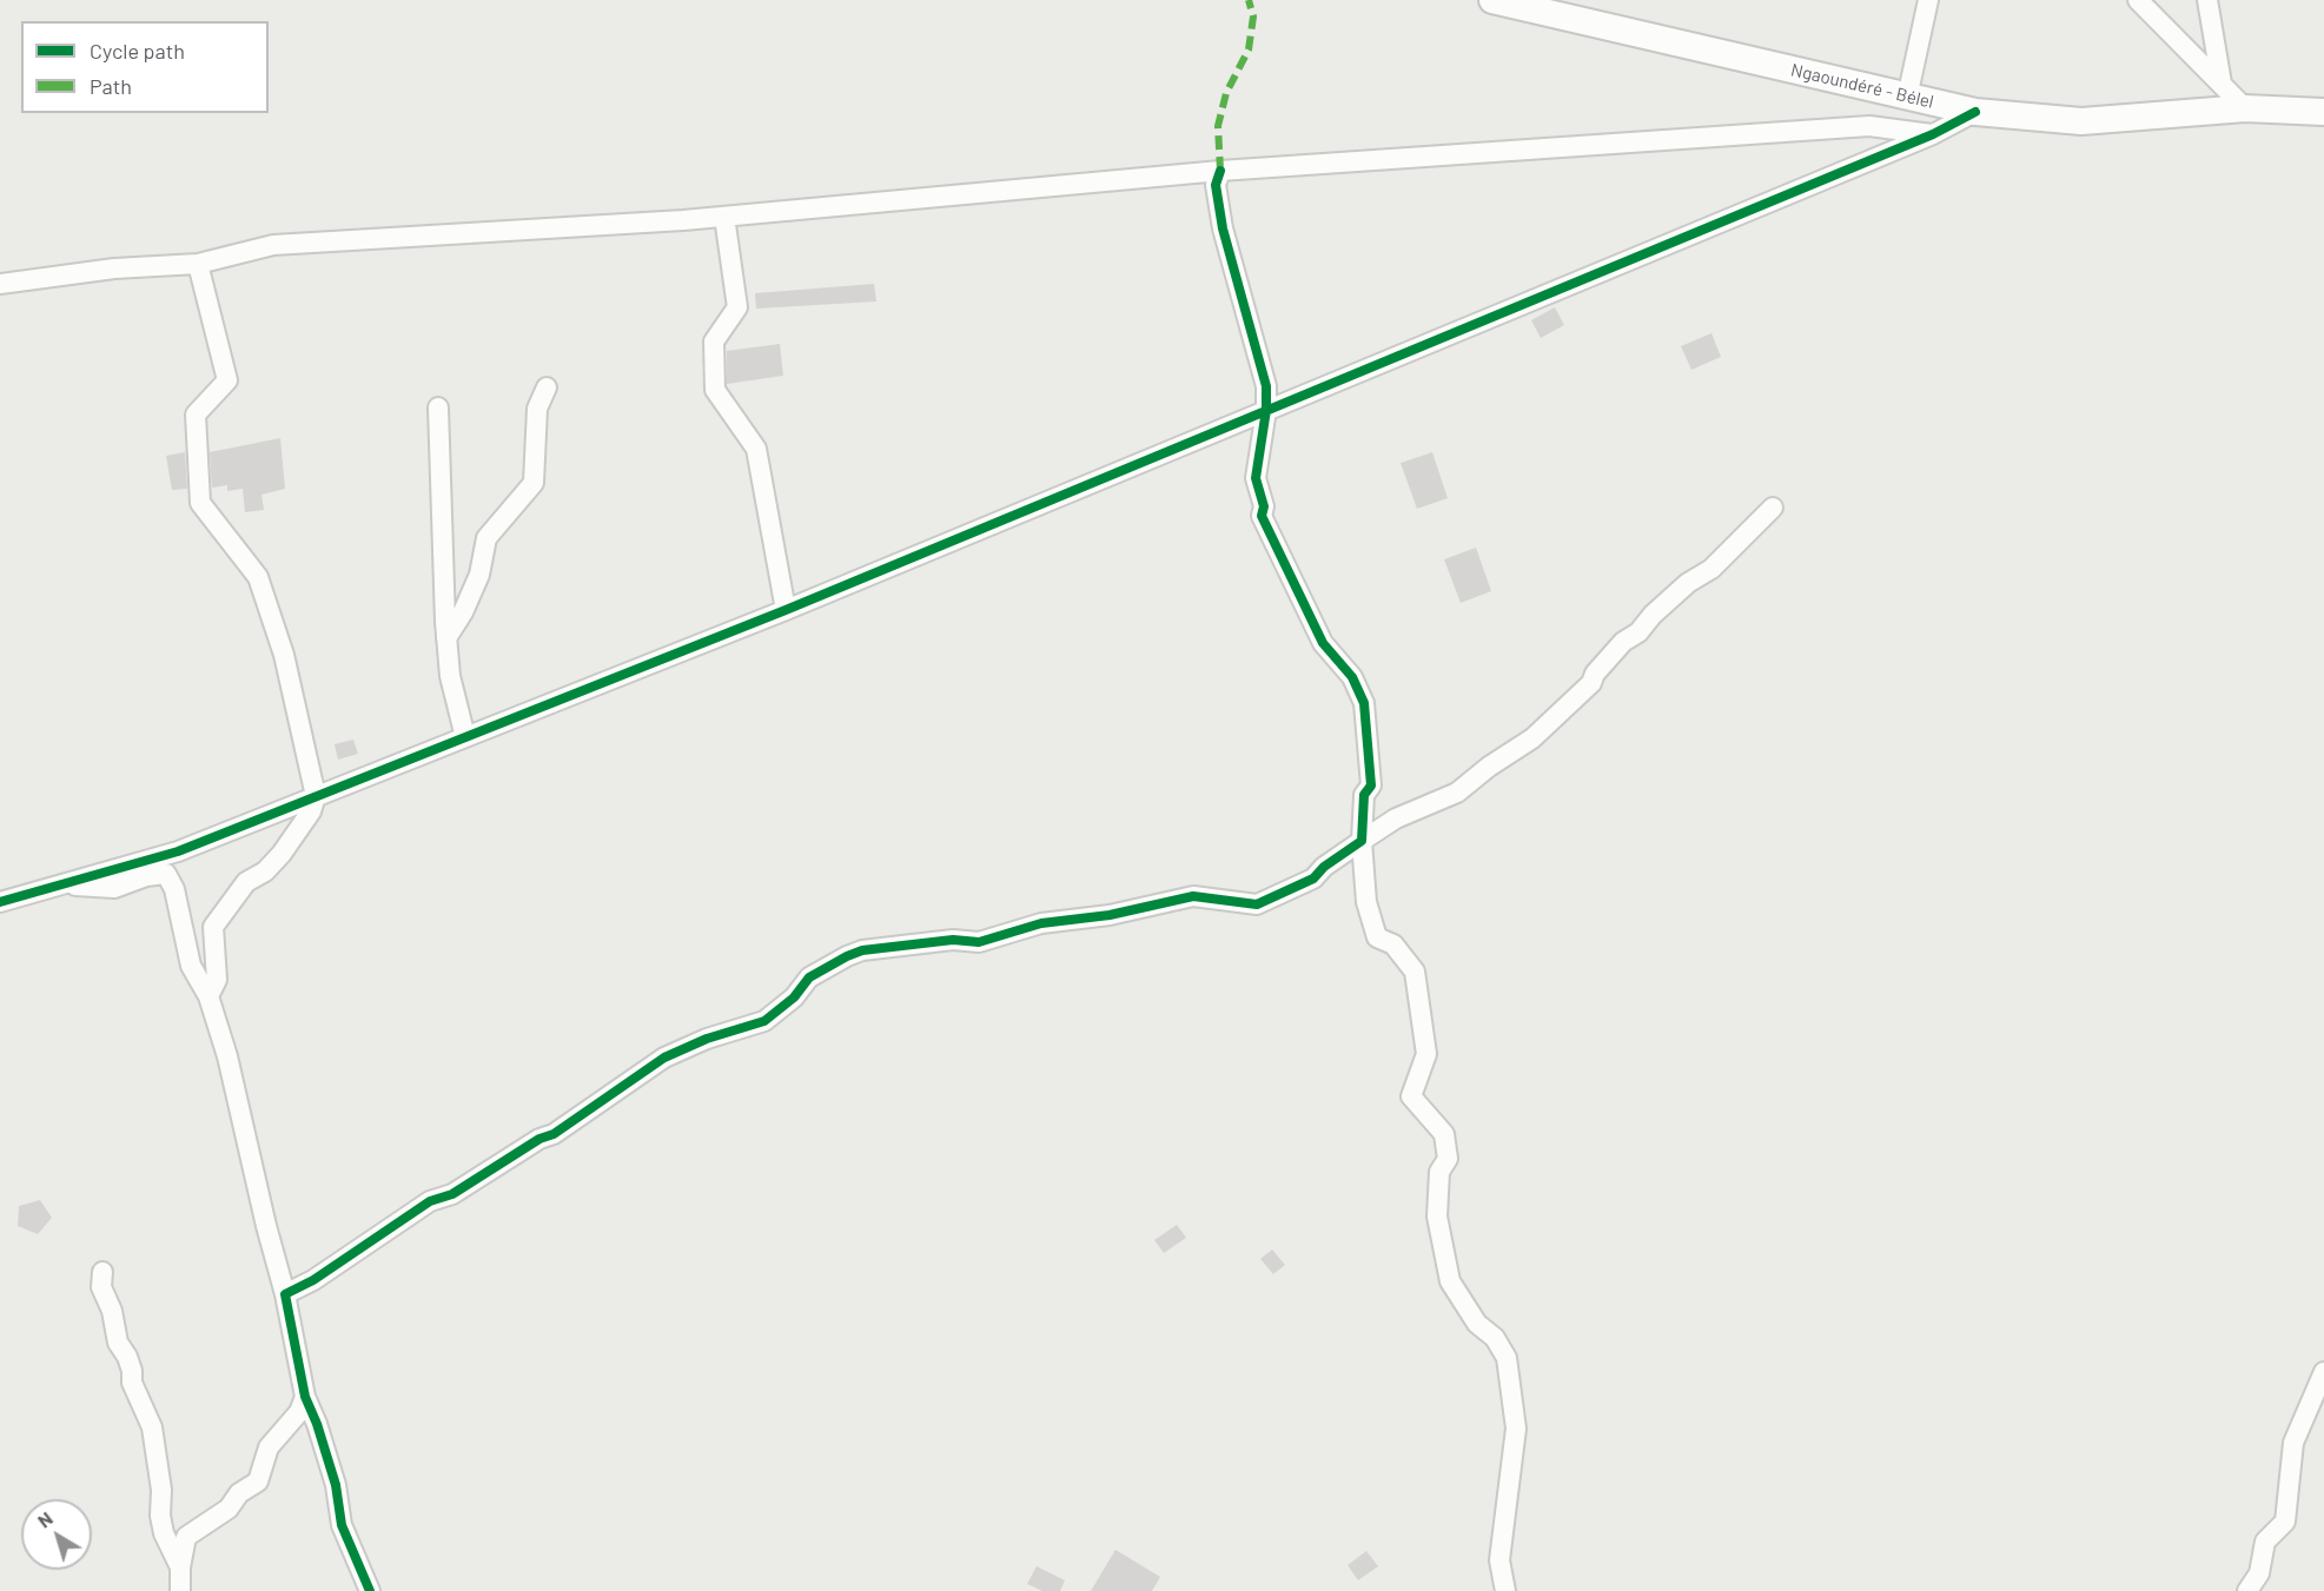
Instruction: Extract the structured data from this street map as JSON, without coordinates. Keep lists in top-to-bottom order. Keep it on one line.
{"streets":{"main road":["Ngaoundéré - Bélel"]},"legend":["Cycle path","Path"],"north":"top left"}
